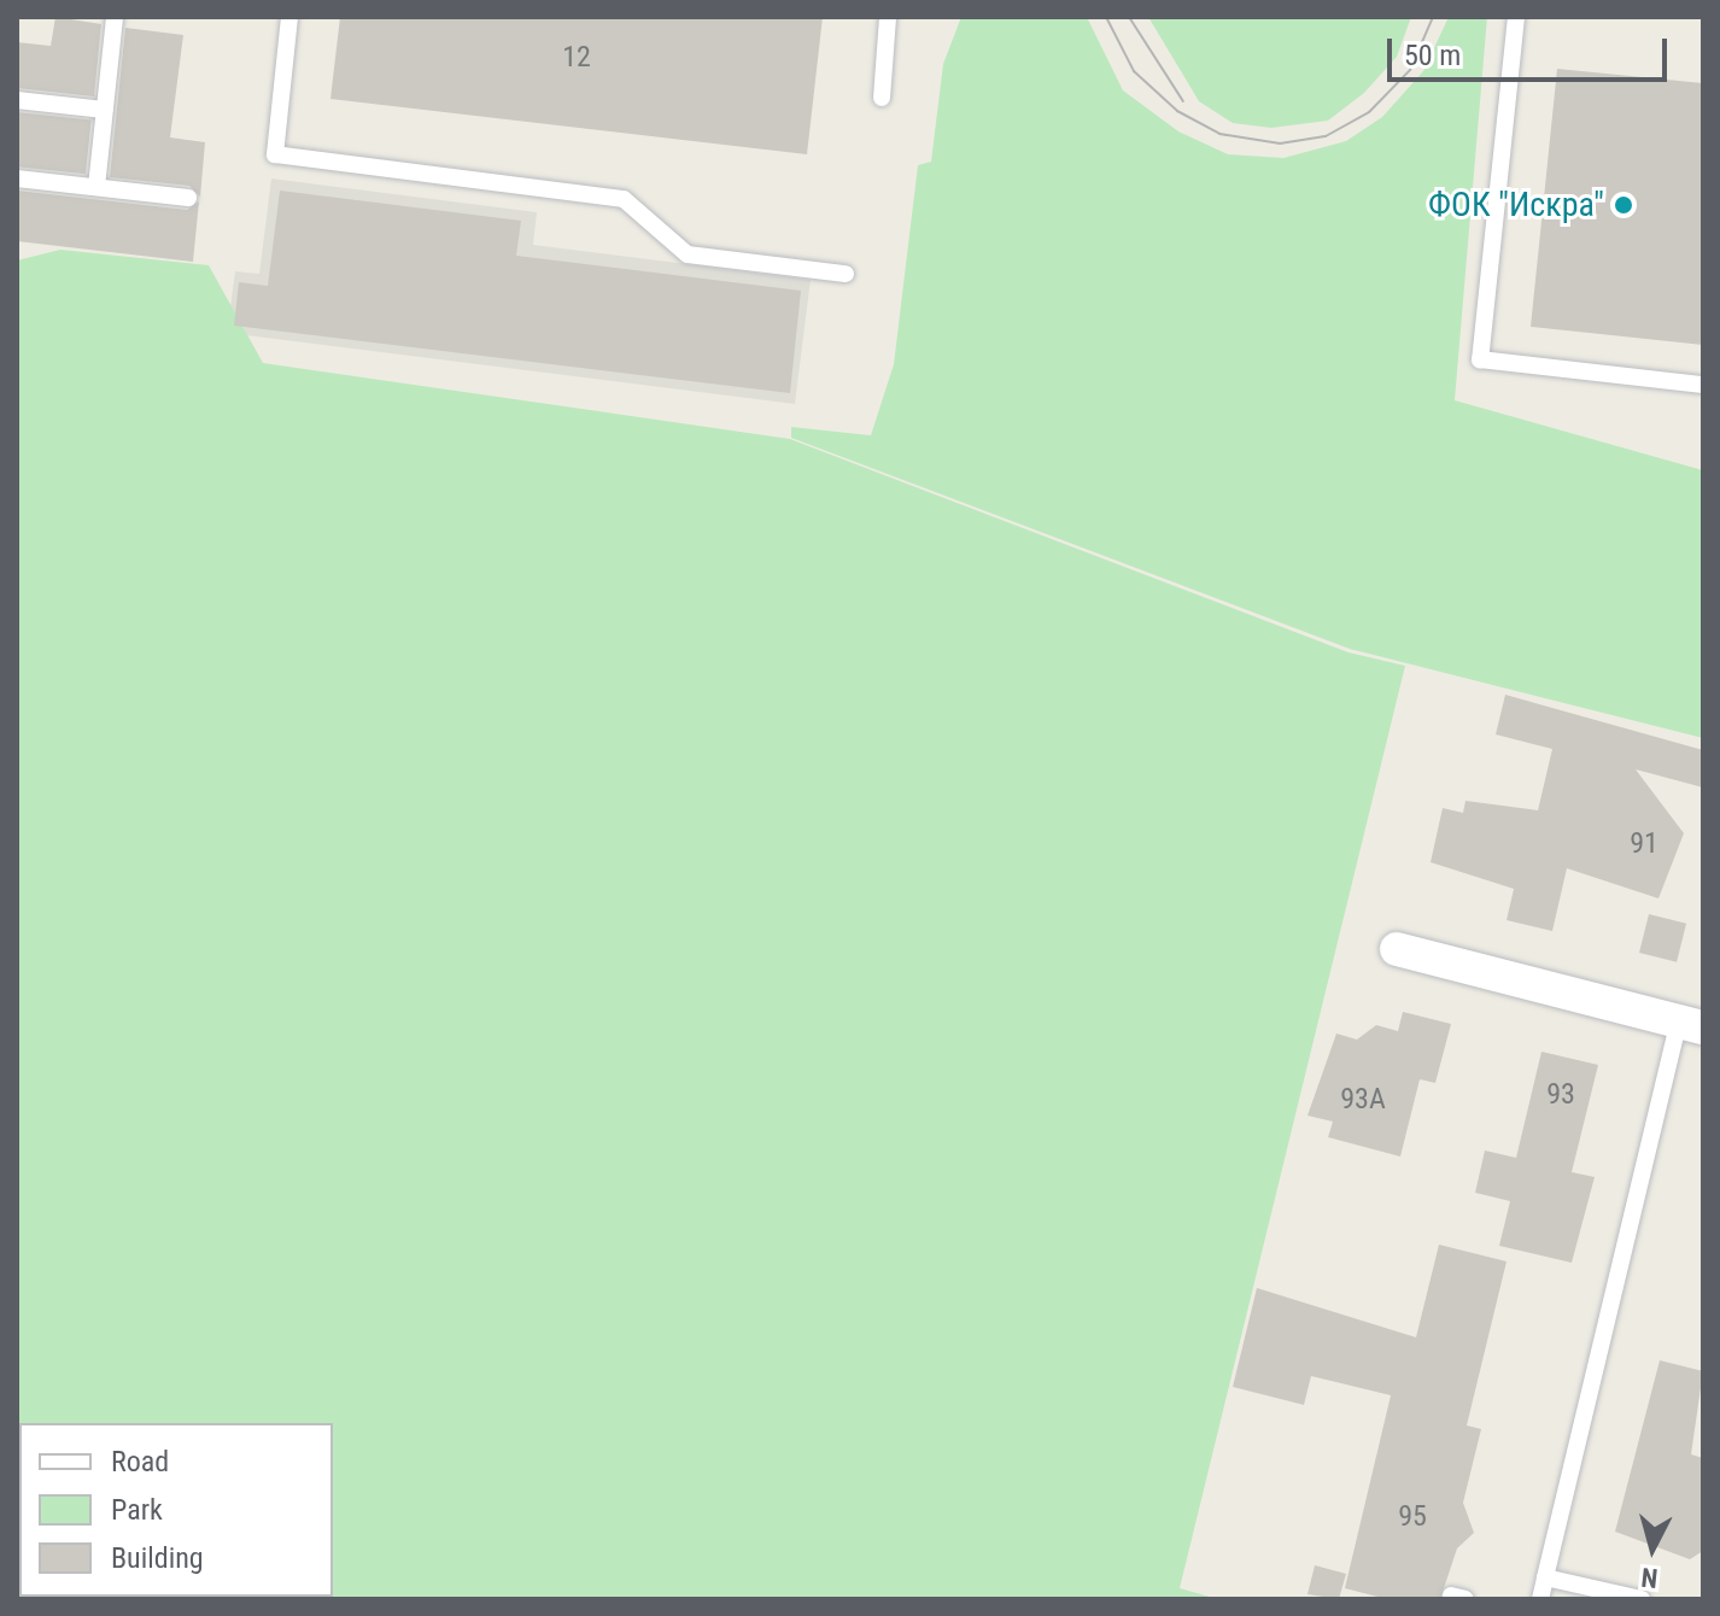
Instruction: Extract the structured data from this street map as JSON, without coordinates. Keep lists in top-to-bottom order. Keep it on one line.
{"places":["ФОК \"Искра\""],"house_numbers":["12","91","93","93А","95"],"legend":["Road","Park","Building"],"scale_bar":"50 m","north":"bottom"}
